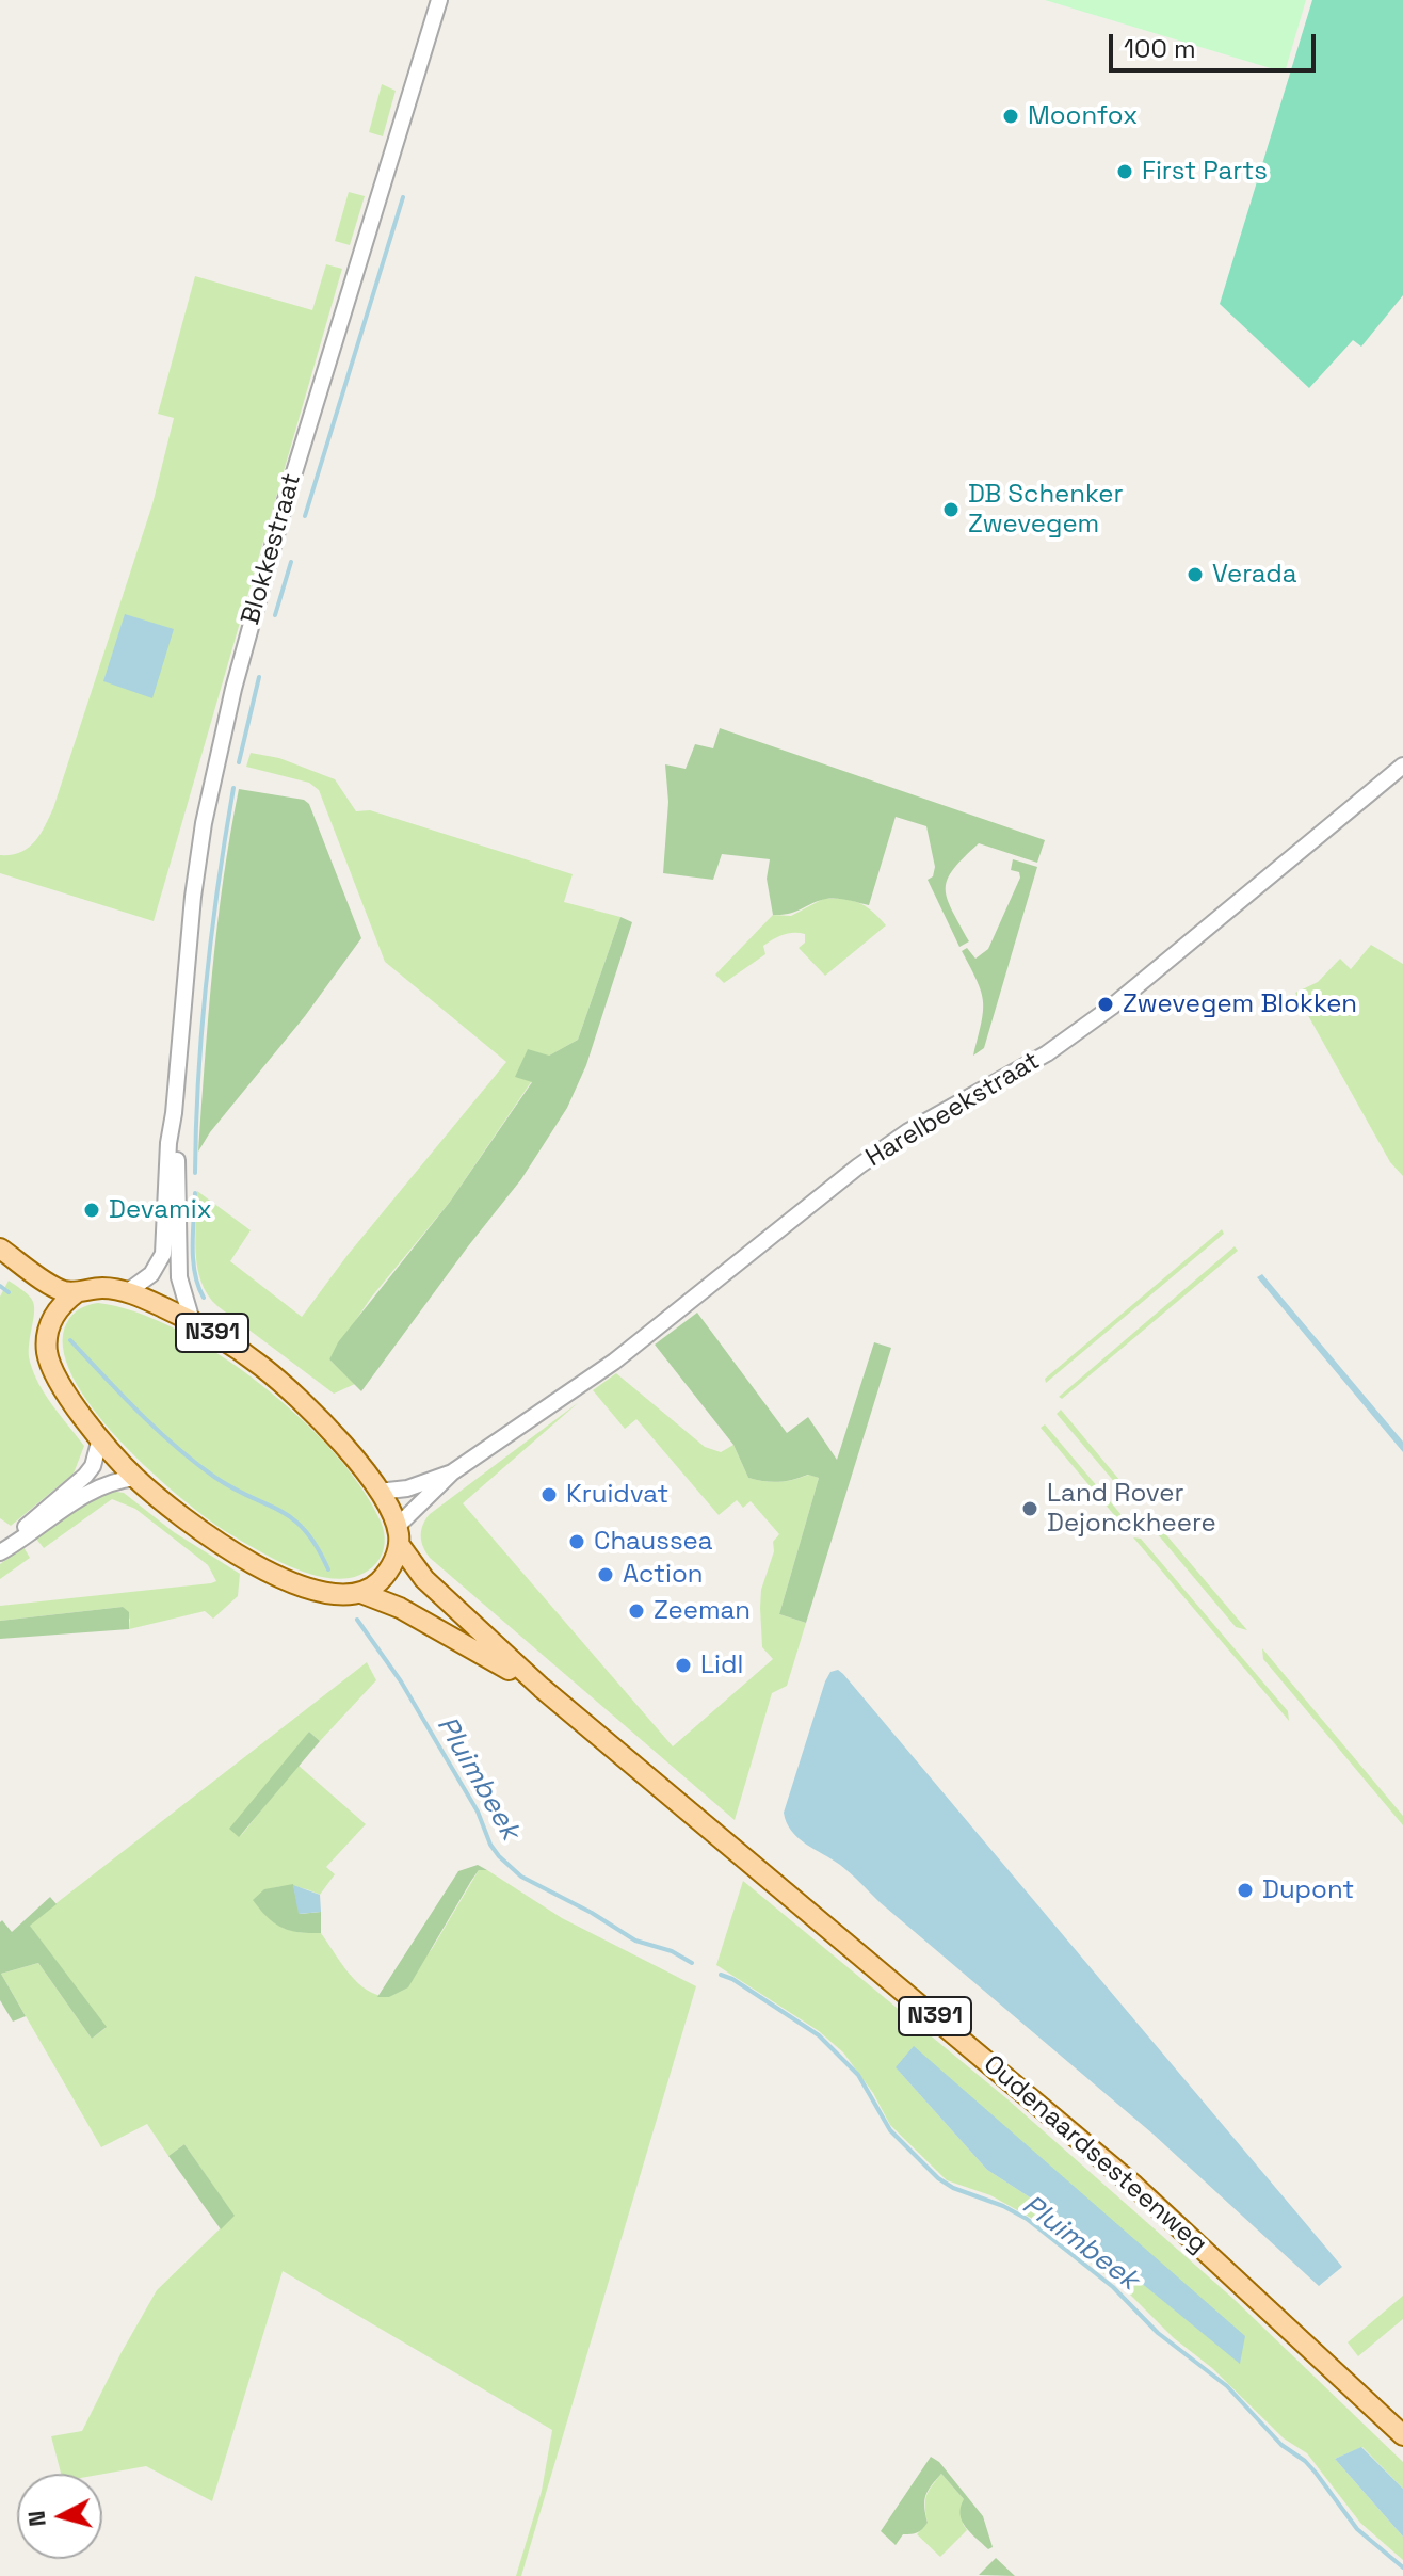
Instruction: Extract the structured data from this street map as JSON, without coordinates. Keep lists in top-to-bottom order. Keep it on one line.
{"streets":{"main road":["N391","Oudenaardsesteenweg"],"street":["Blokkestraat","Harelbeekstraat"]},"crossings":[["Blokkestraat","N391"],["Harelbeekstraat","N391"],["Harelbeekstraat","Oudenaardsesteenweg"],["N391","Oudenaardsesteenweg"]],"water":["Pluimbeek"],"places":["Moonfox","First Parts","DB Schenker Zwevegem","Verada","Zwevegem Blokken","Devamix","Kruidvat","Land Rover Dejonckheere","Chaussea","Action","Zeeman","Lidl","Dupont"],"scale_bar":"100 m","north":"left"}
